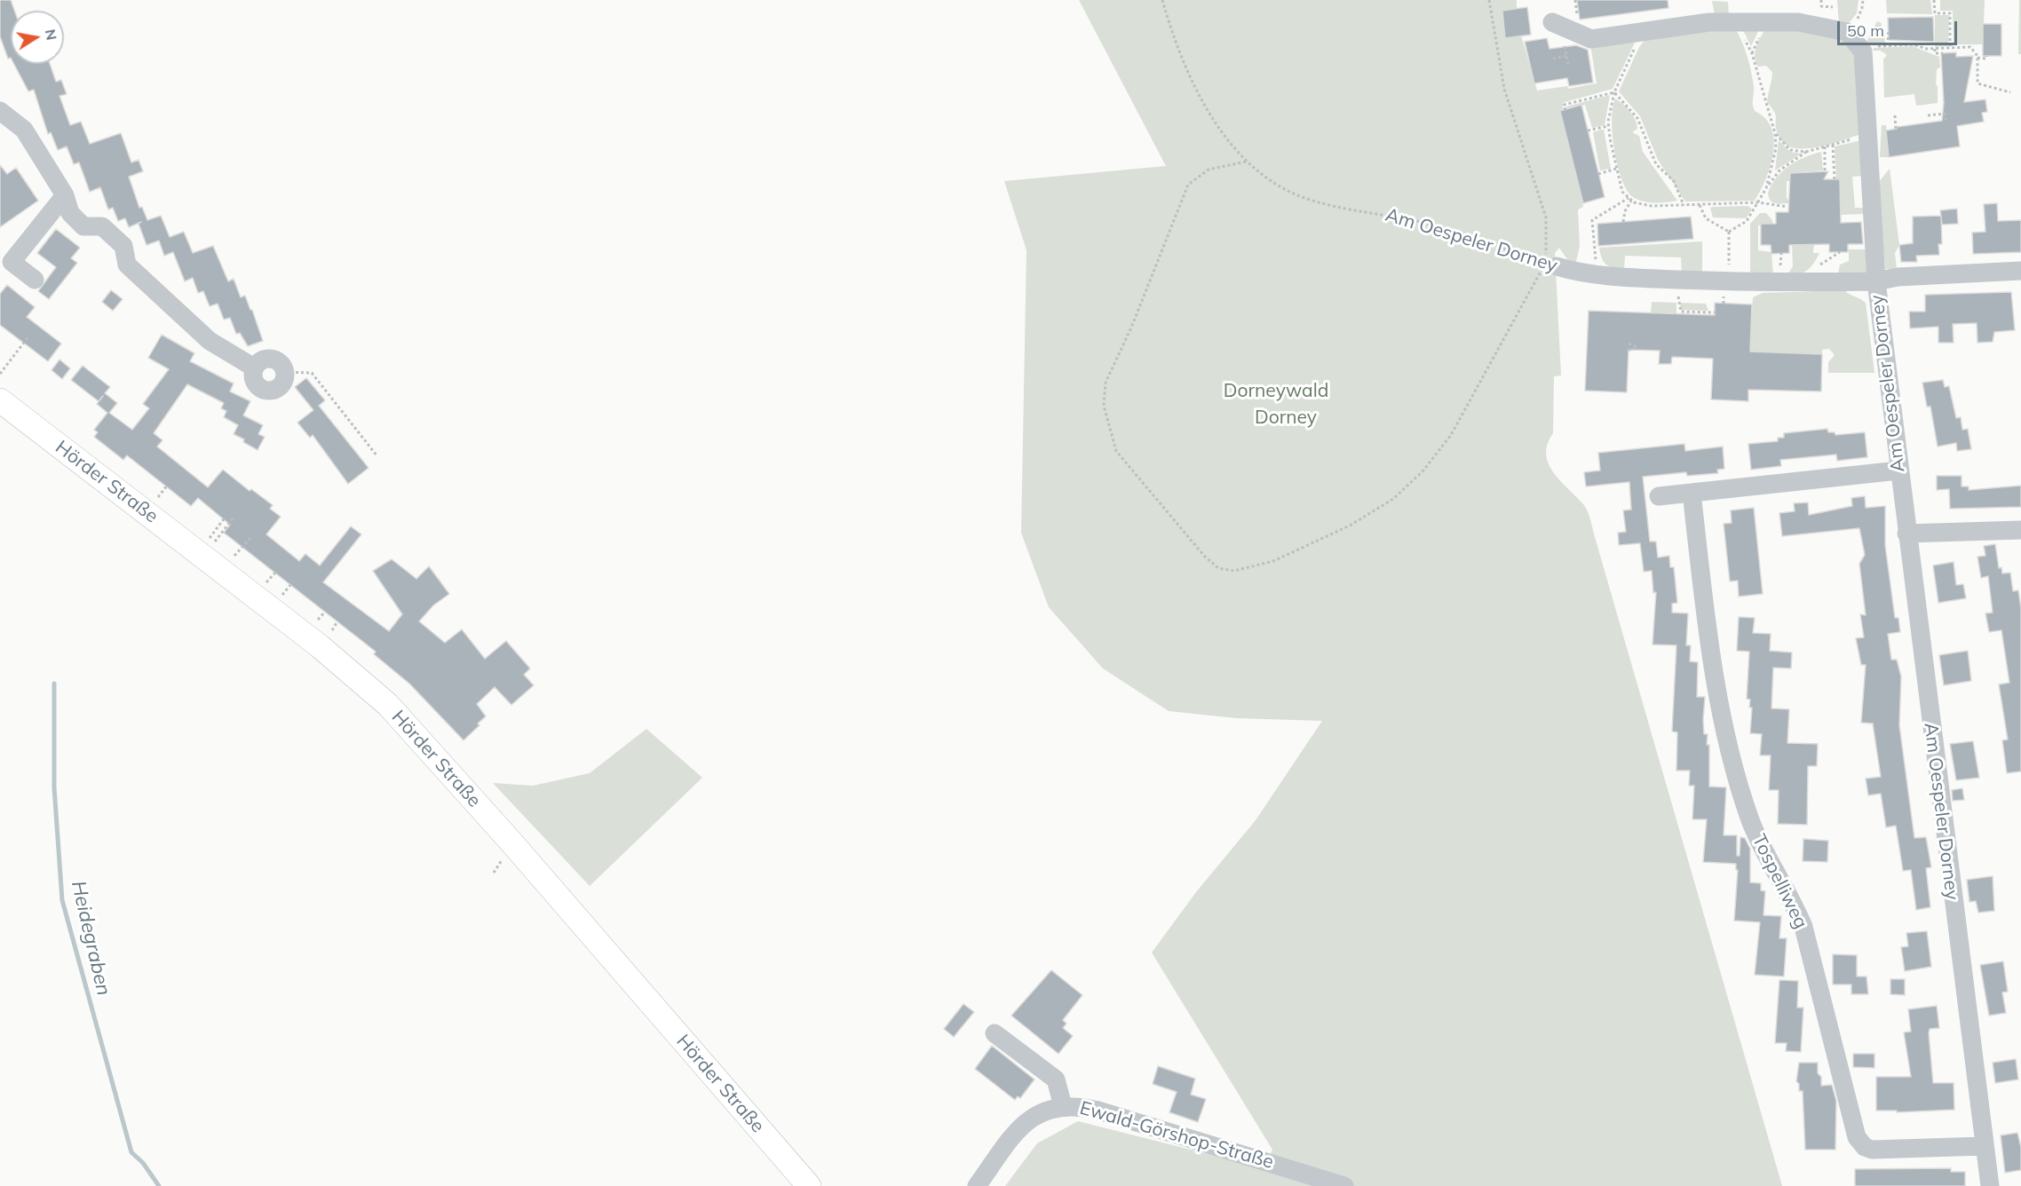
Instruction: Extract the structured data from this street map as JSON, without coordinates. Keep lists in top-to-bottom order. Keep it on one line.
{"streets":{"main road":["Hörder Straße"],"street":["Am Oespeler Dorney","Tospelliweg","Ewald-Görshop-Straße"]},"crossings":[["Am Oespeler Dorney","Tospelliweg"]],"water":["Heidegraben"],"parks":["Dorneywald","Dorney"],"scale_bar":"50 m","north":"right"}
